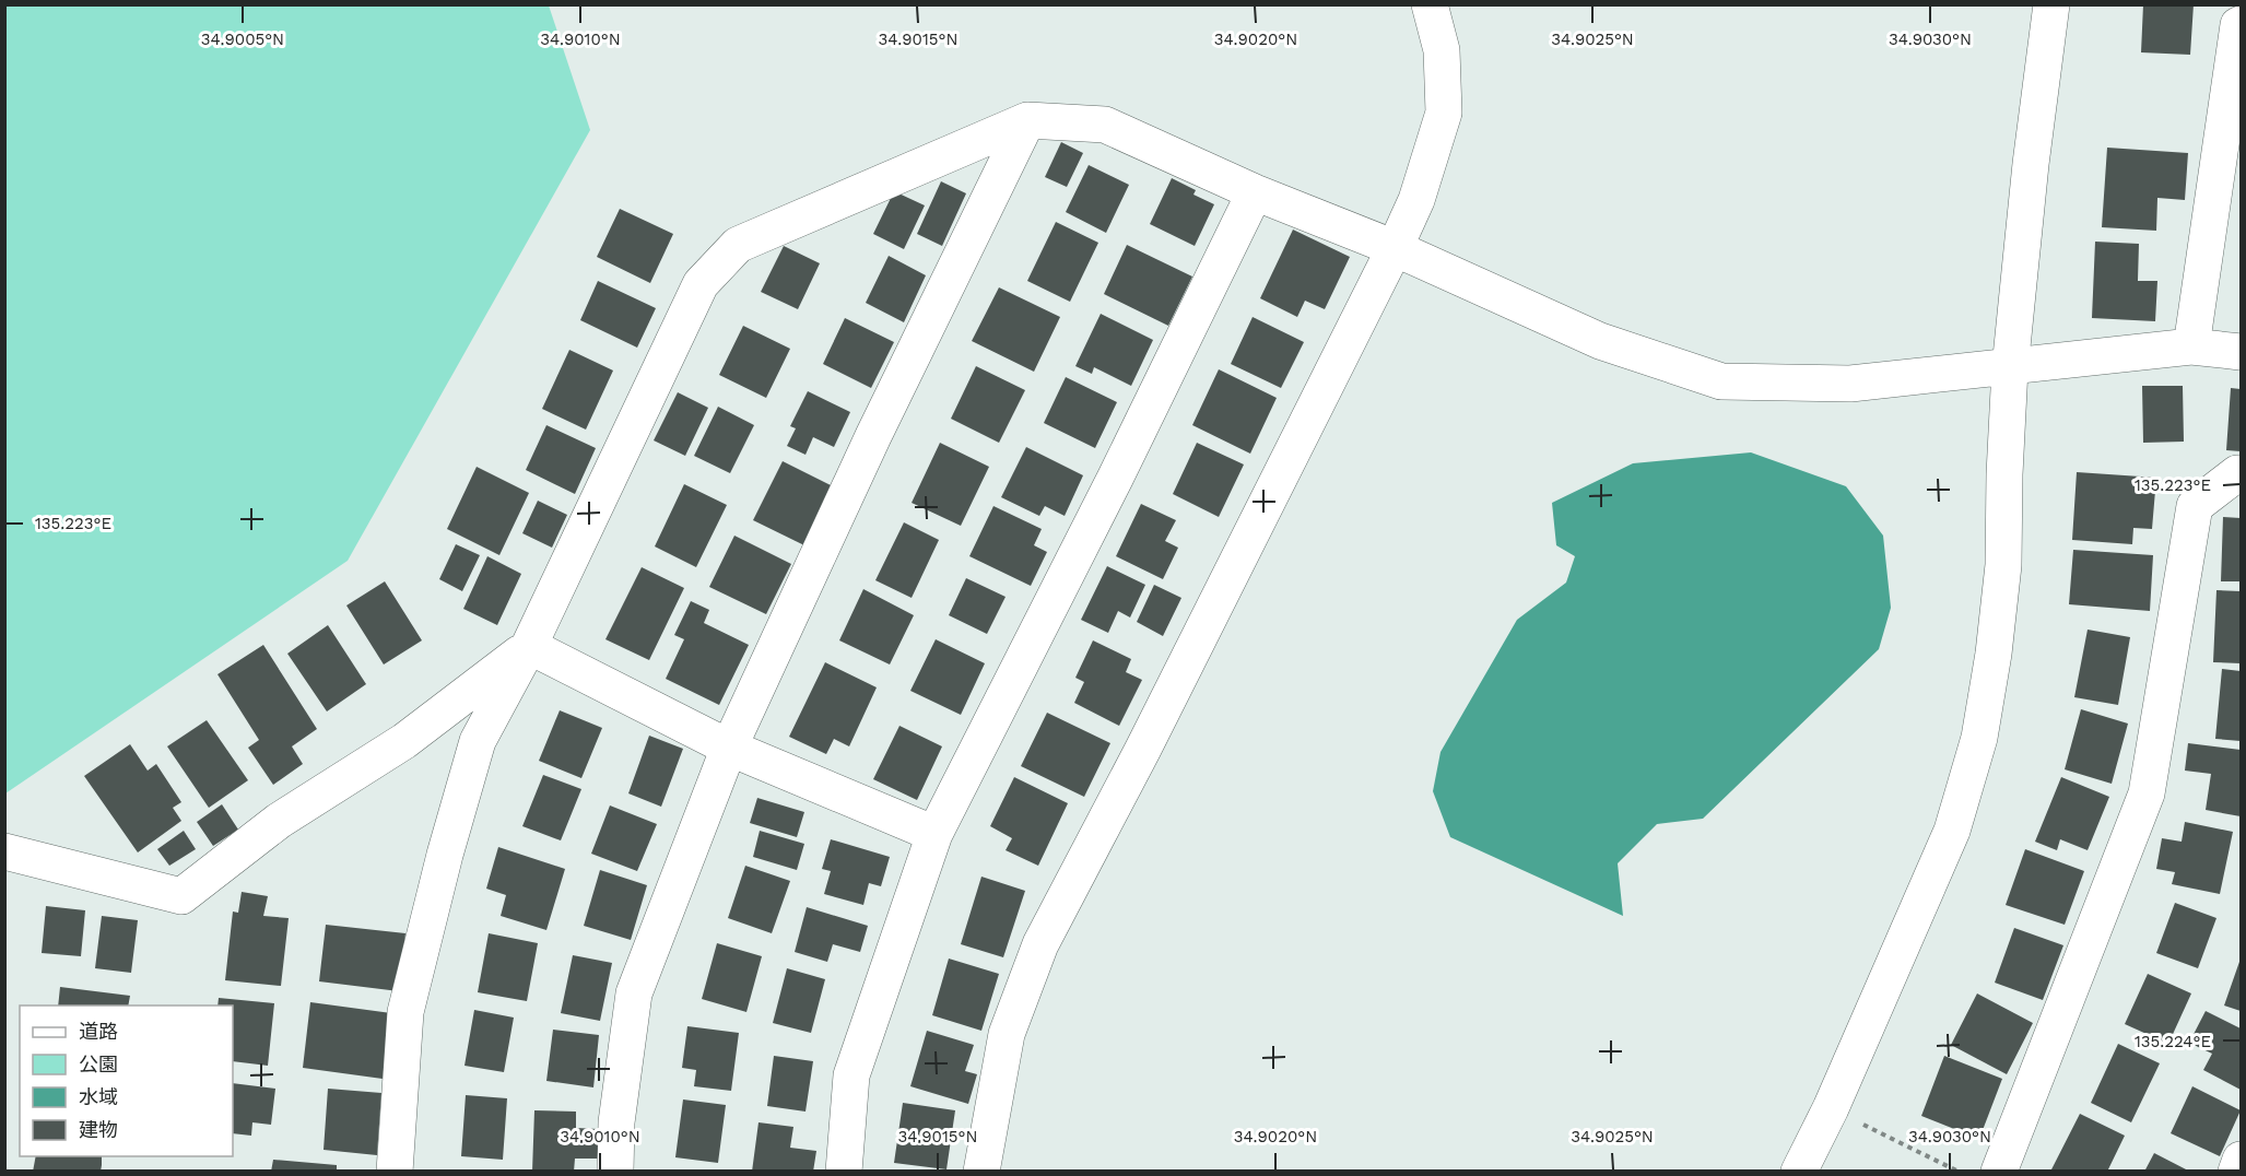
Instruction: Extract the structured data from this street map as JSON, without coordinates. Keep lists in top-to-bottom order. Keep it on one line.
{"legend":["道路","公園","水域","建物"],"coordinates":["34.9005°N","34.9010°N","34.9015°N","34.9020°N","34.9025°N","34.9030°N","135.223°E","135.224°E"]}
